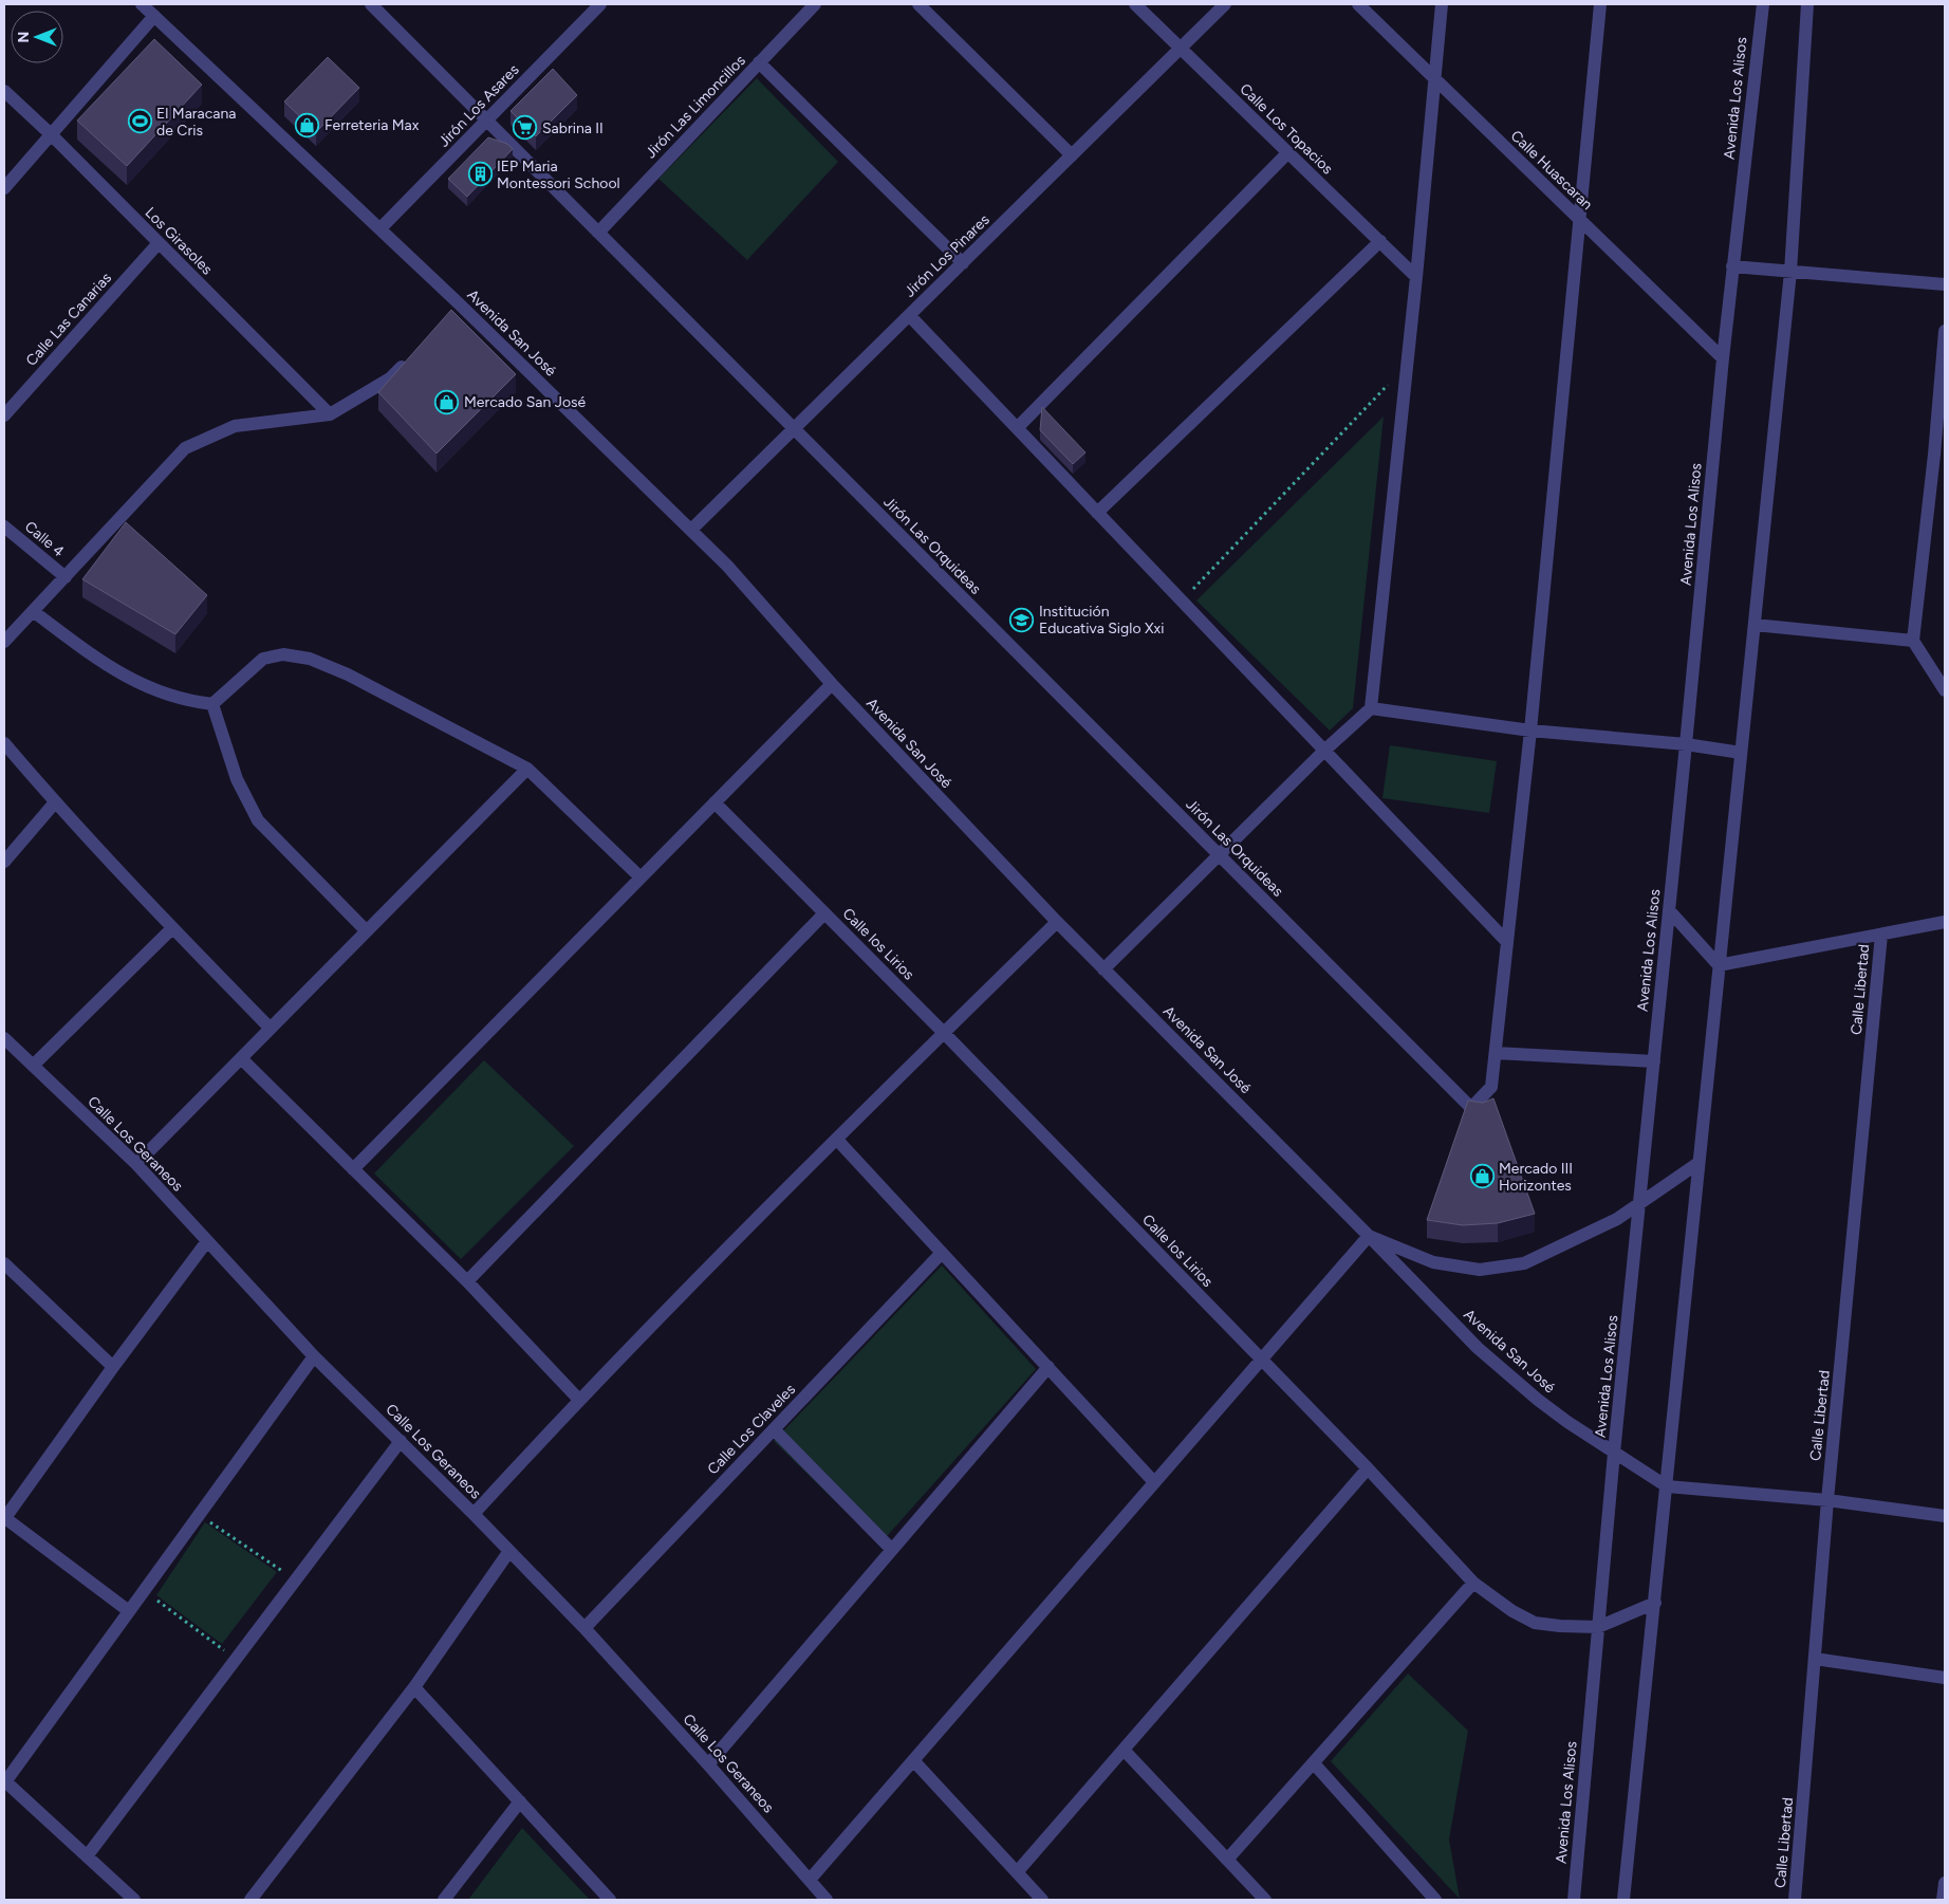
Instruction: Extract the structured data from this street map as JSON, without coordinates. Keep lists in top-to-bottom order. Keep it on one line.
{"streets":{"street":["Avenida Los Alisos","Jirón Los Asares","Jirón Las Limoncillos","Calle Los Topacios","Calle Huascaran","Los Girasoles","Jirón Los Pinares","Calle Las Canarias","Avenida San José","Calle 4","Jirón Las Orquideas","Calle los Lirios","Calle Libertad","Calle Los Geraneos","Calle Los Claveles"]},"crossings":[["Avenida Los Alisos","Calle Huascaran"],["Avenida Los Alisos","Avenida San José"],["Avenida Los Alisos","Calle los Lirios"],["Jirón Los Asares","Avenida San José"],["Jirón Los Asares","Jirón Las Orquideas"],["Jirón Las Limoncillos","Jirón Las Orquideas"],["Calle Los Topacios","Jirón Los Pinares"],["Los Girasoles","Calle Las Canarias"],["Jirón Los Pinares","Avenida San José"],["Jirón Los Pinares","Jirón Las Orquideas"],["Calle Los Geraneos","Calle Los Claveles"]],"places":{"sports":["El Maracana de Cris"],"shop":["Ferreteria Max","Mercado San José","Mercado III Horizontes"],"supermarket":["Sabrina II"],"building":["IEP Maria Montessori School"],"school or university":["Institución Educativa Siglo Xxi"]},"north":"left"}
